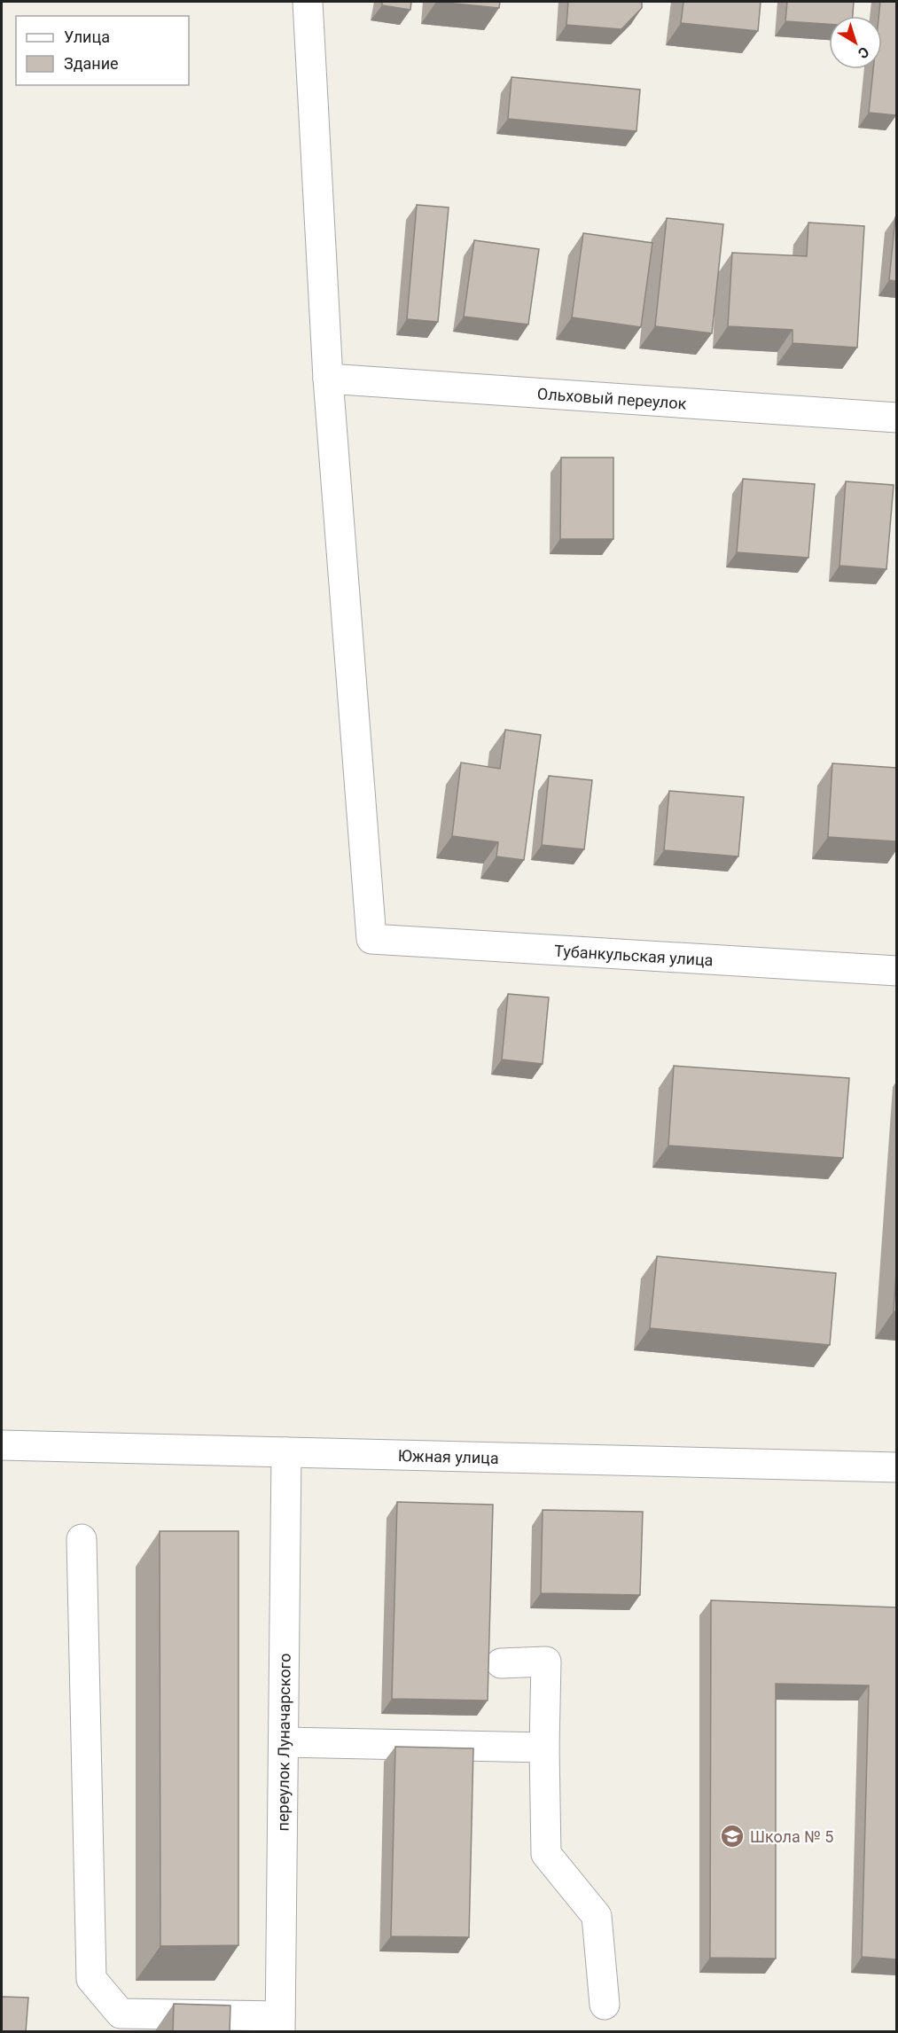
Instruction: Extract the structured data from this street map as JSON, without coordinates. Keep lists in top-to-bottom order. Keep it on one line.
{"streets":{"street":["Ольховый переулок","Тубанкульская улица","Южная улица","переулок Луначарского"]},"crossings":[["Ольховый переулок","Тубанкульская улица"],["Южная улица","переулок Луначарского"]],"places":{"school or university":["Школа № 5"]},"legend":["Улица","Здание"],"north":"bottom right"}
